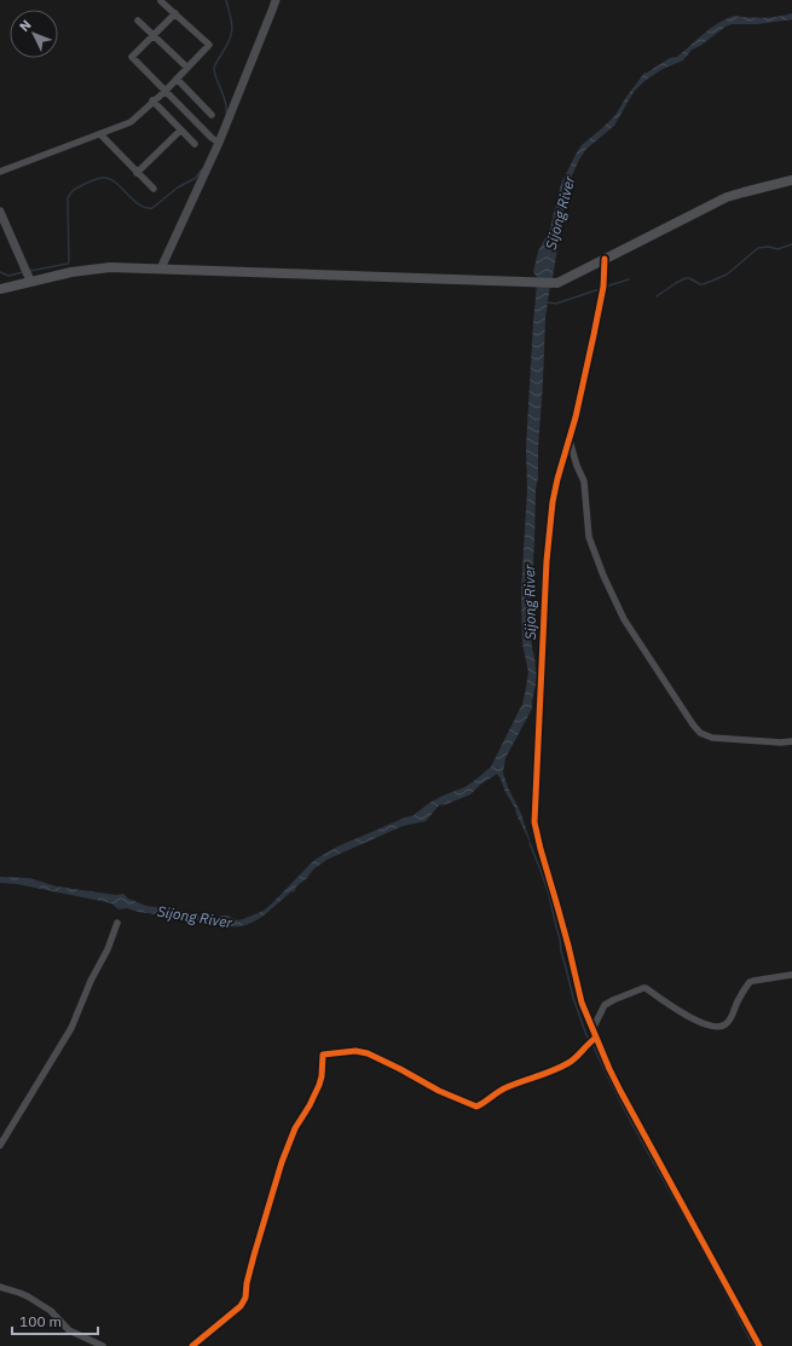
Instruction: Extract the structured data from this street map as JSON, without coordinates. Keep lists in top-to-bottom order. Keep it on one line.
{"water":["Sijong River"],"scale_bar":"100 m","north":"top left"}
